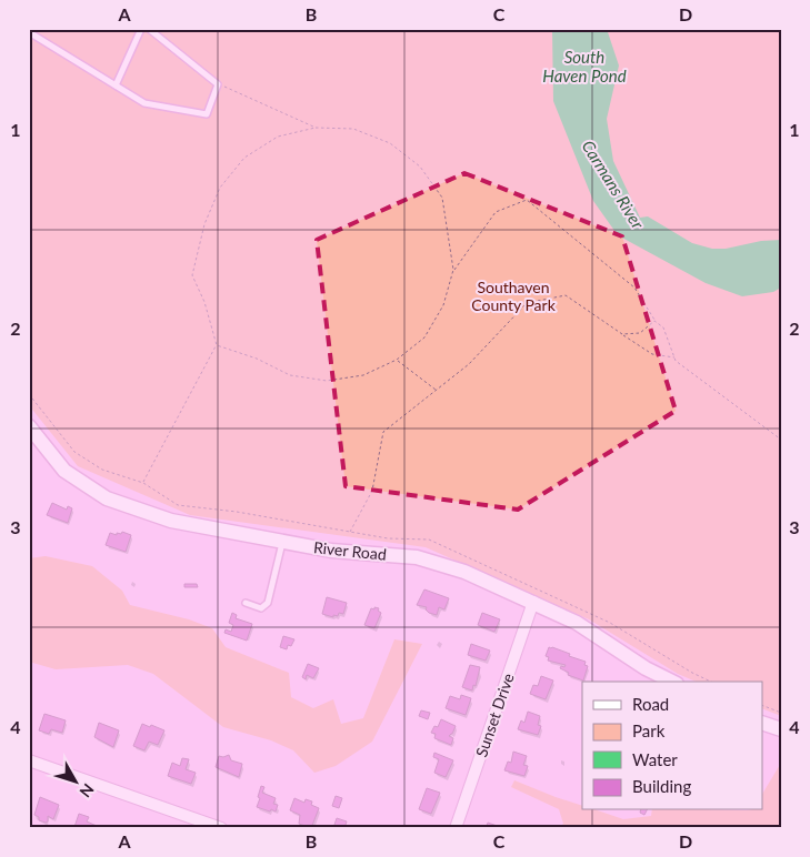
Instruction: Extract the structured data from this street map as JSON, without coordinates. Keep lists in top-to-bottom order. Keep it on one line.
{"streets":{"street":["River Road","Sunset Drive"]},"crossings":[["River Road","Sunset Drive"]],"water":["South Haven Pond","Carmans River"],"parks":["Southaven County Park"],"legend":["Road","Park","Water","Building"],"north":"bottom right","grid":{"columns":["A","B","C","D"],"rows":["1","2","3","4"]}}
